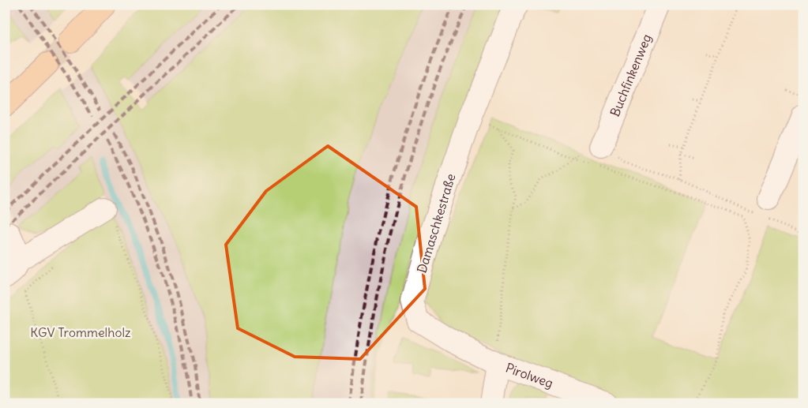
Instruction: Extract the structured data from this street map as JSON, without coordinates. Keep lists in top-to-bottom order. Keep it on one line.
{"streets":{"street":["Buchfinkenweg","Damaschkestraße","Pirolweg"]},"crossings":[["Damaschkestraße","Pirolweg"]],"parks":["KGV Trommelholz"]}
